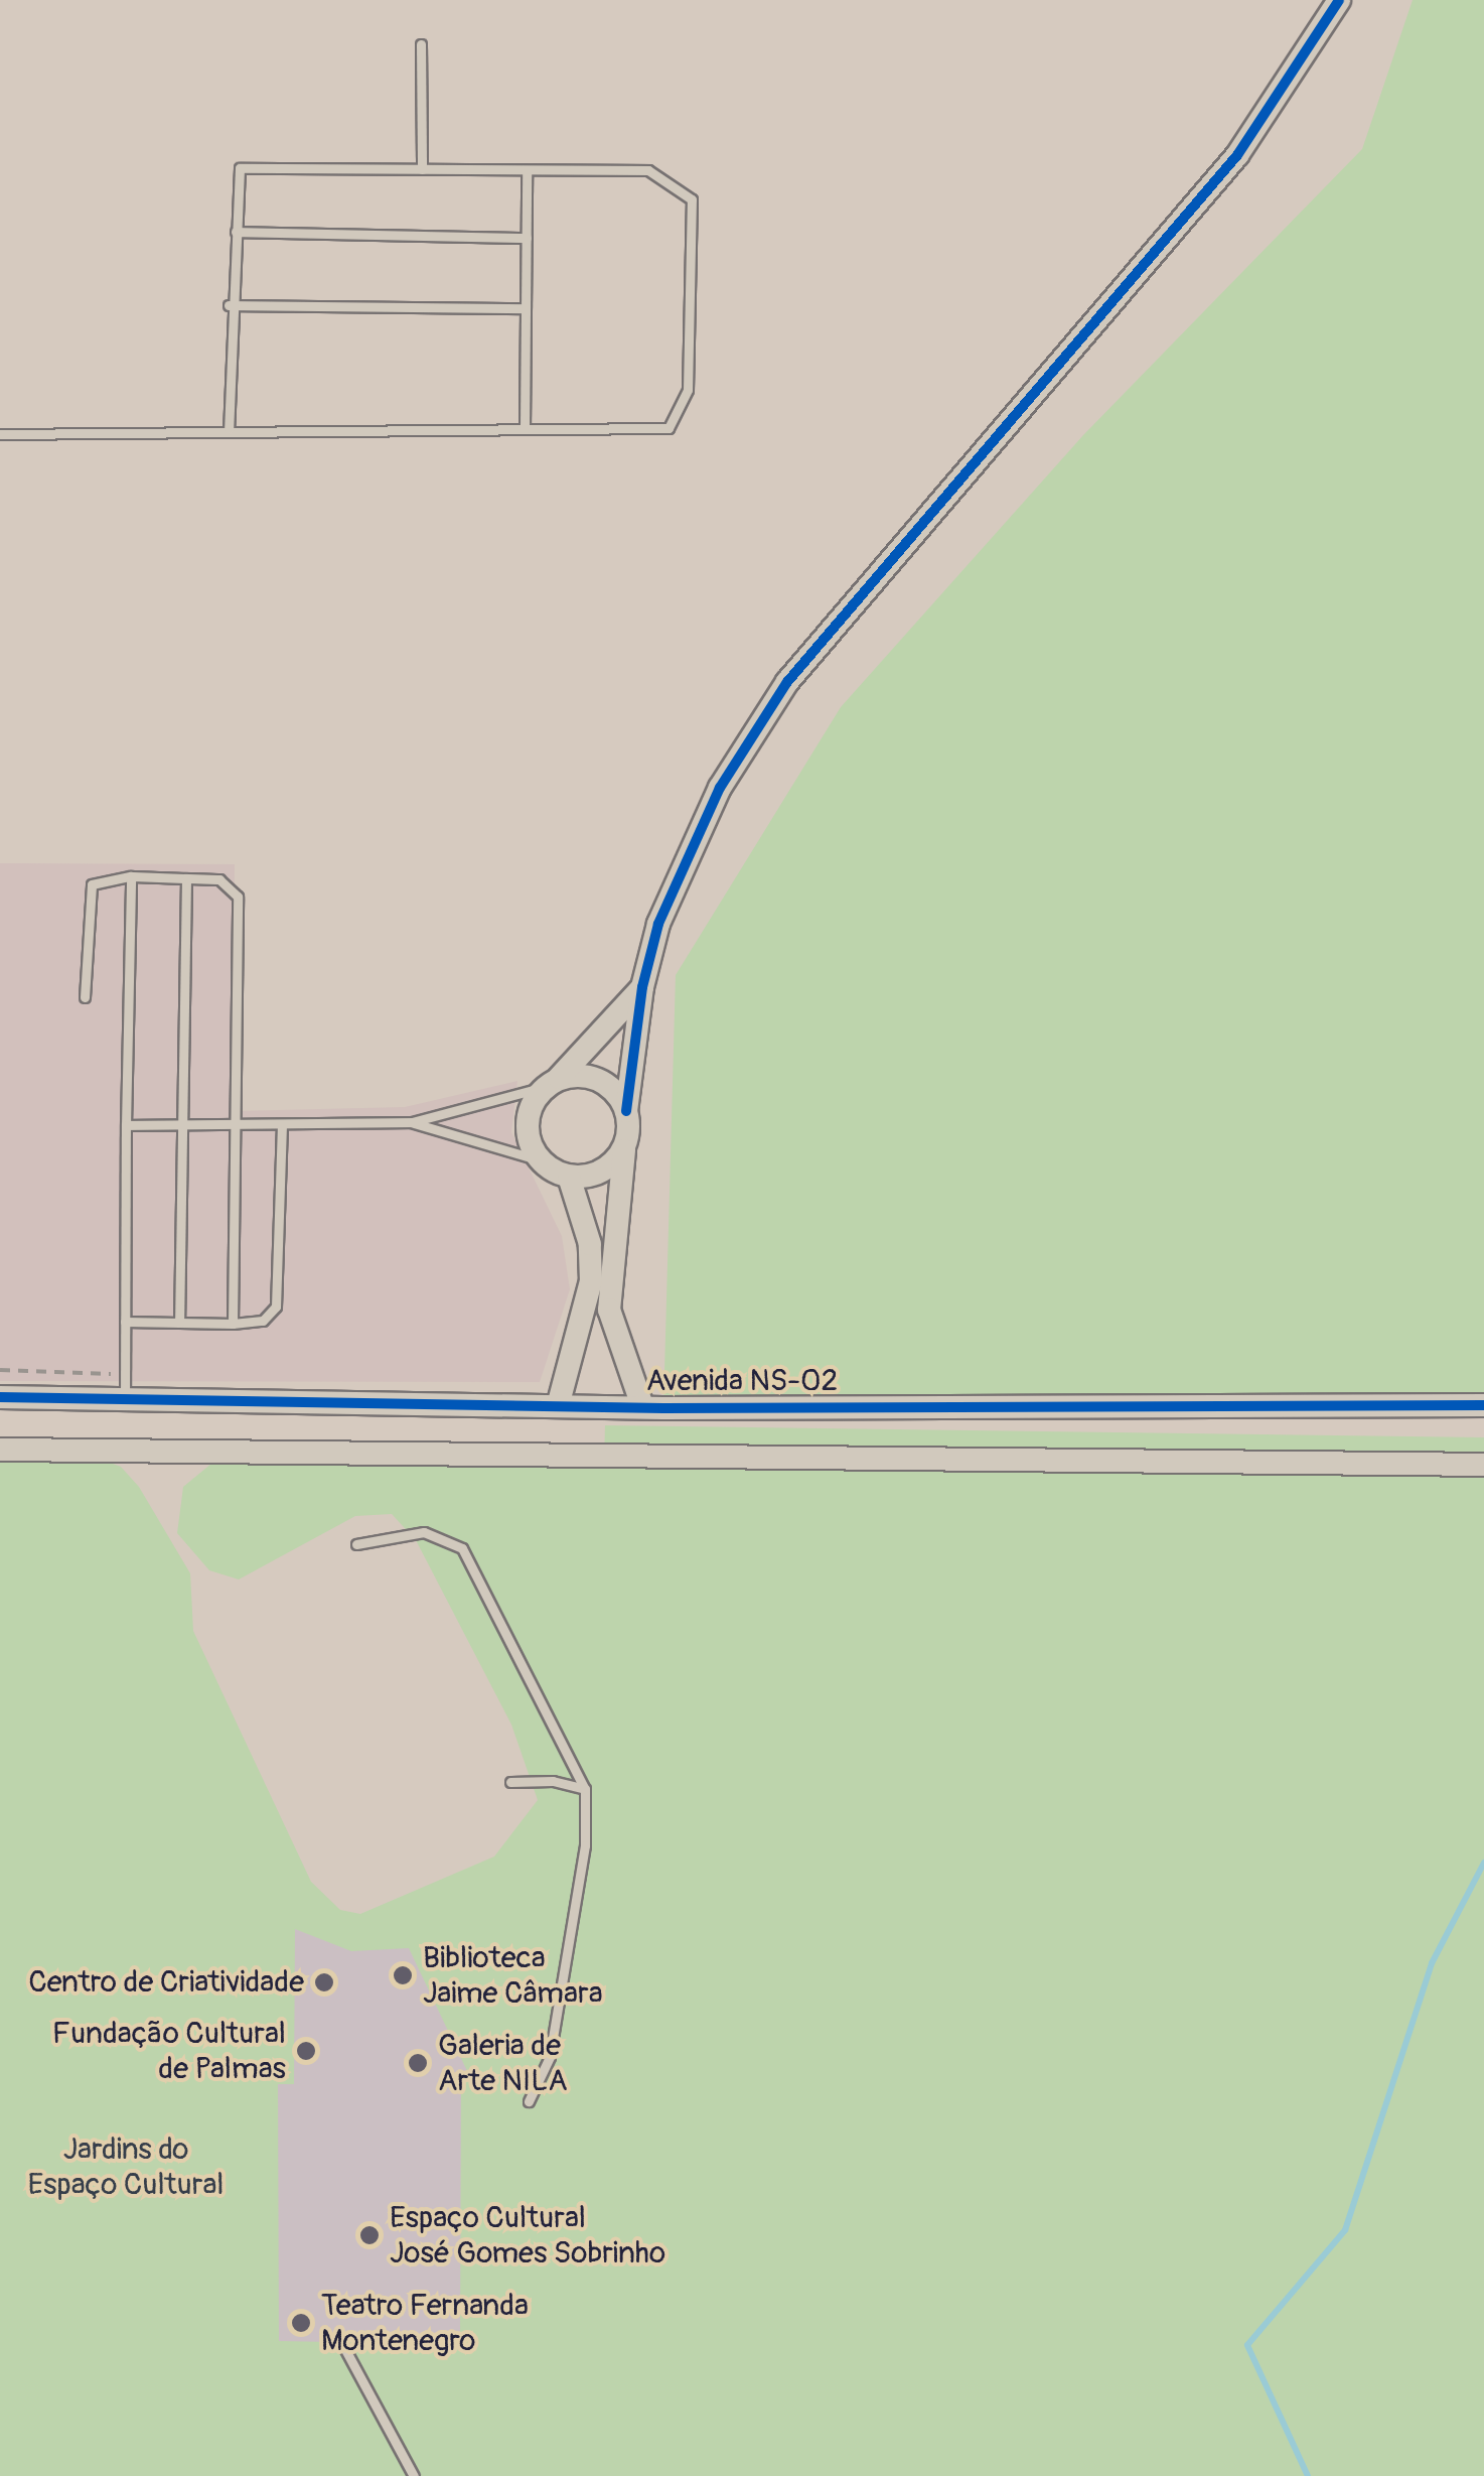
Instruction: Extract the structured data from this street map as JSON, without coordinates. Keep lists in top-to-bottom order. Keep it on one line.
{"streets":{"street":["Avenida NS-02"]},"parks":["Jardins do Espaço Cultural"],"places":["Biblioteca Jaime Câmara","Centro de Criatividade","Fundação Cultural de Palmas","Galeria de Arte NILA","Espaço Cultural José Gomes Sobrinho","Teatro Fernanda Montenegro"]}
